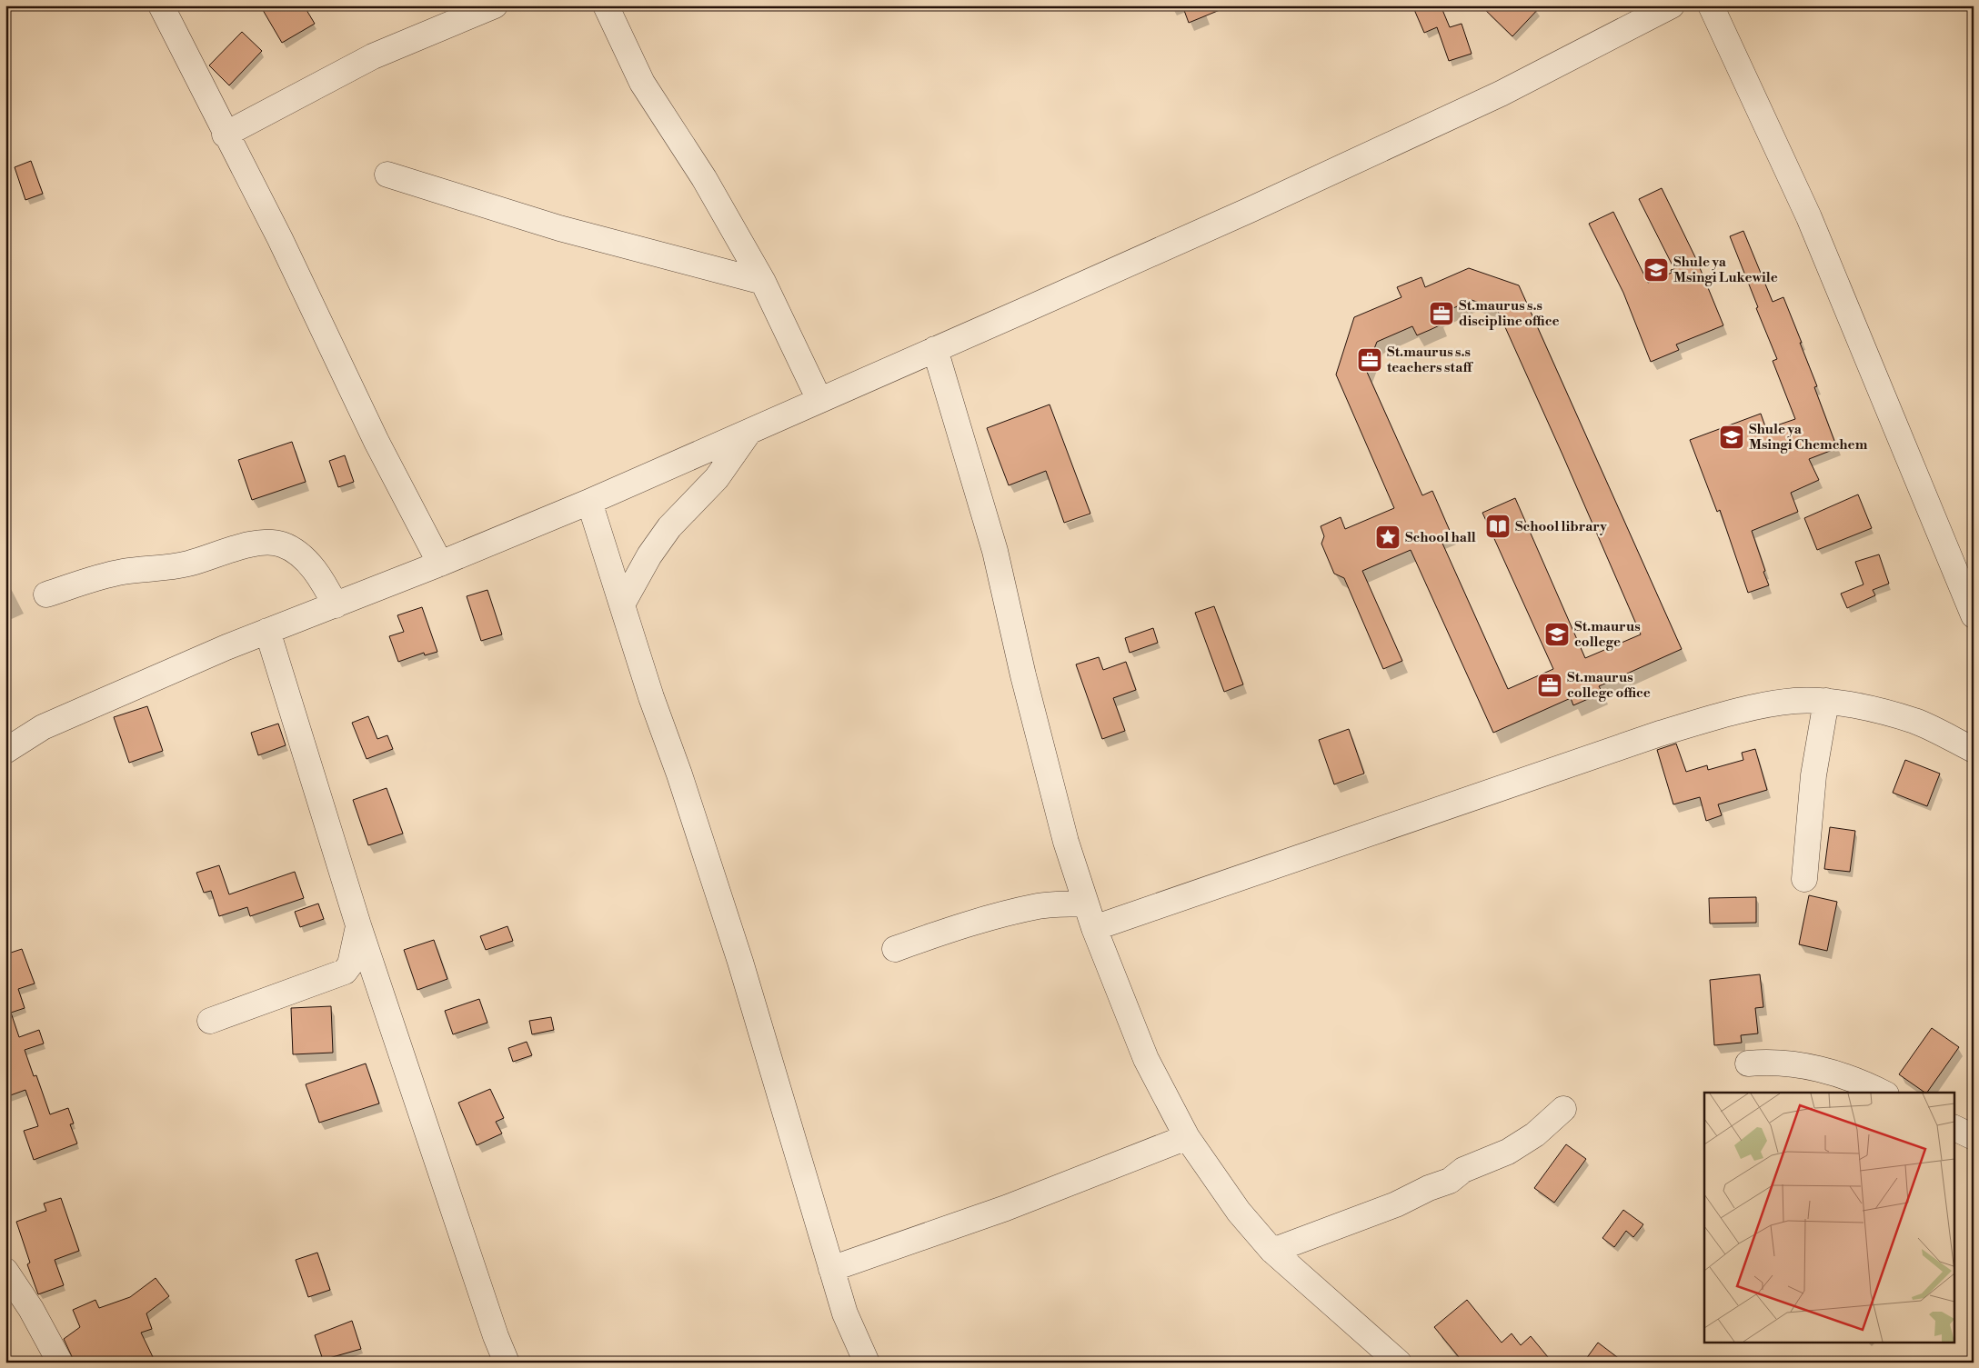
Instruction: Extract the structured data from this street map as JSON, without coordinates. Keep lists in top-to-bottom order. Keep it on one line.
{"places":{"school or university":["Shule ya Msingi Lukewile","Shule ya Msingi Chemchem","St.maurus college"],"office":["St.maurus s.s discipline office","St.maurus s.s teachers staff","St.maurus college office"],"library":["School library"],"place":["School hall"]}}
